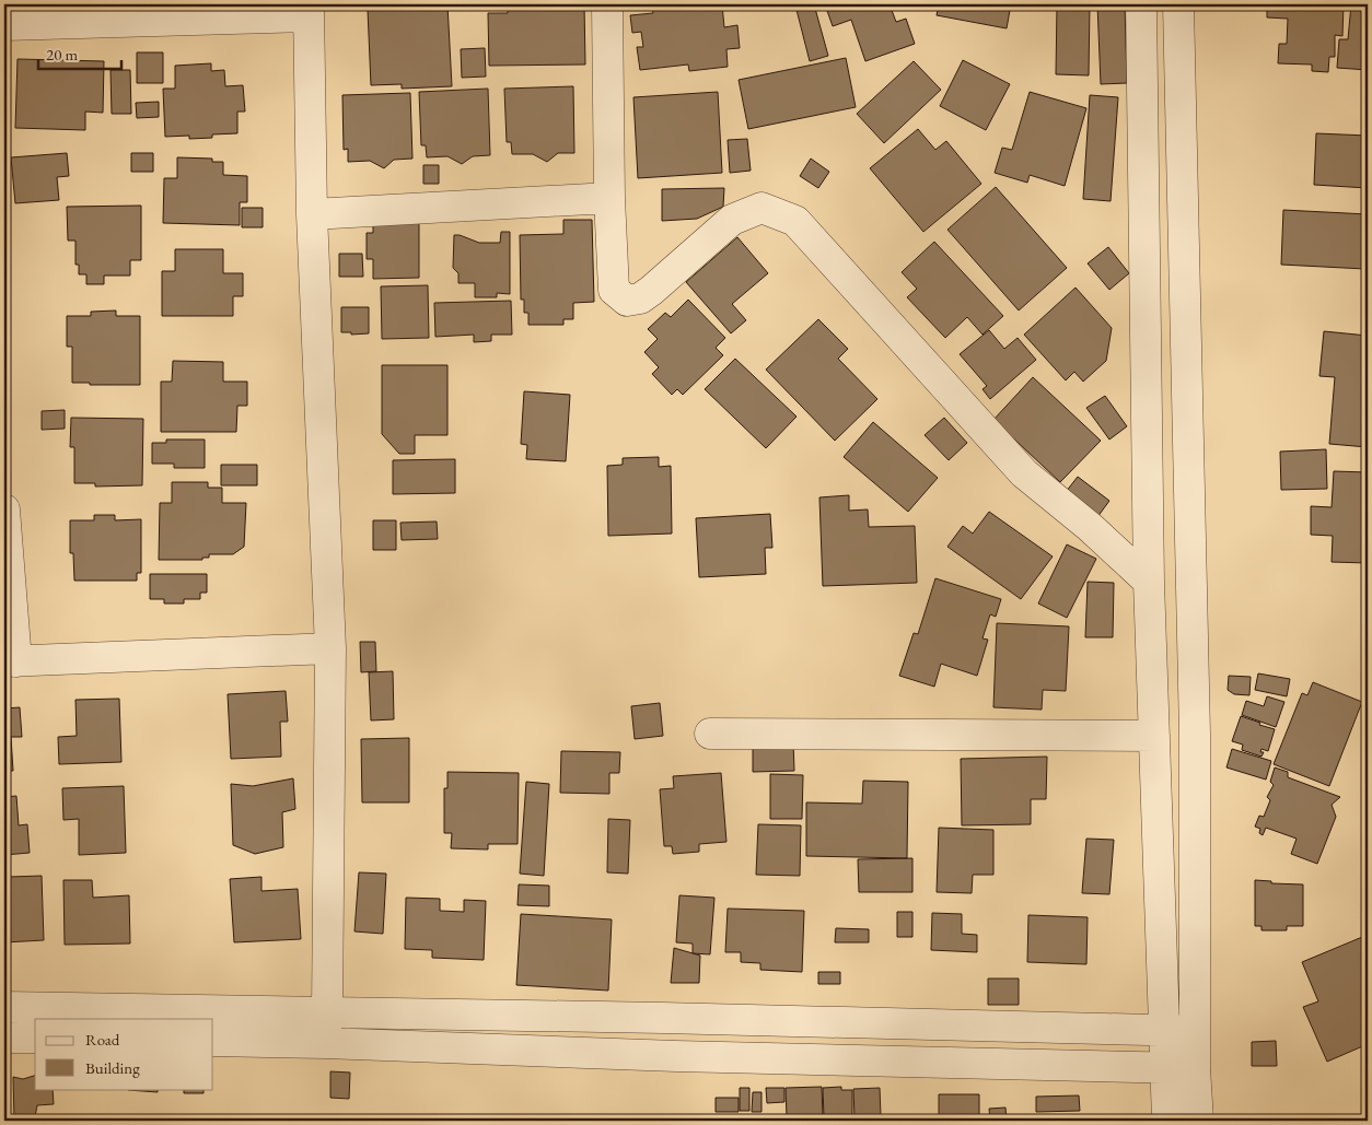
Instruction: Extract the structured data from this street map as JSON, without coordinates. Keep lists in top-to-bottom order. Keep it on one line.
{"legend":["Road","Building"],"scale_bar":"20 m"}
